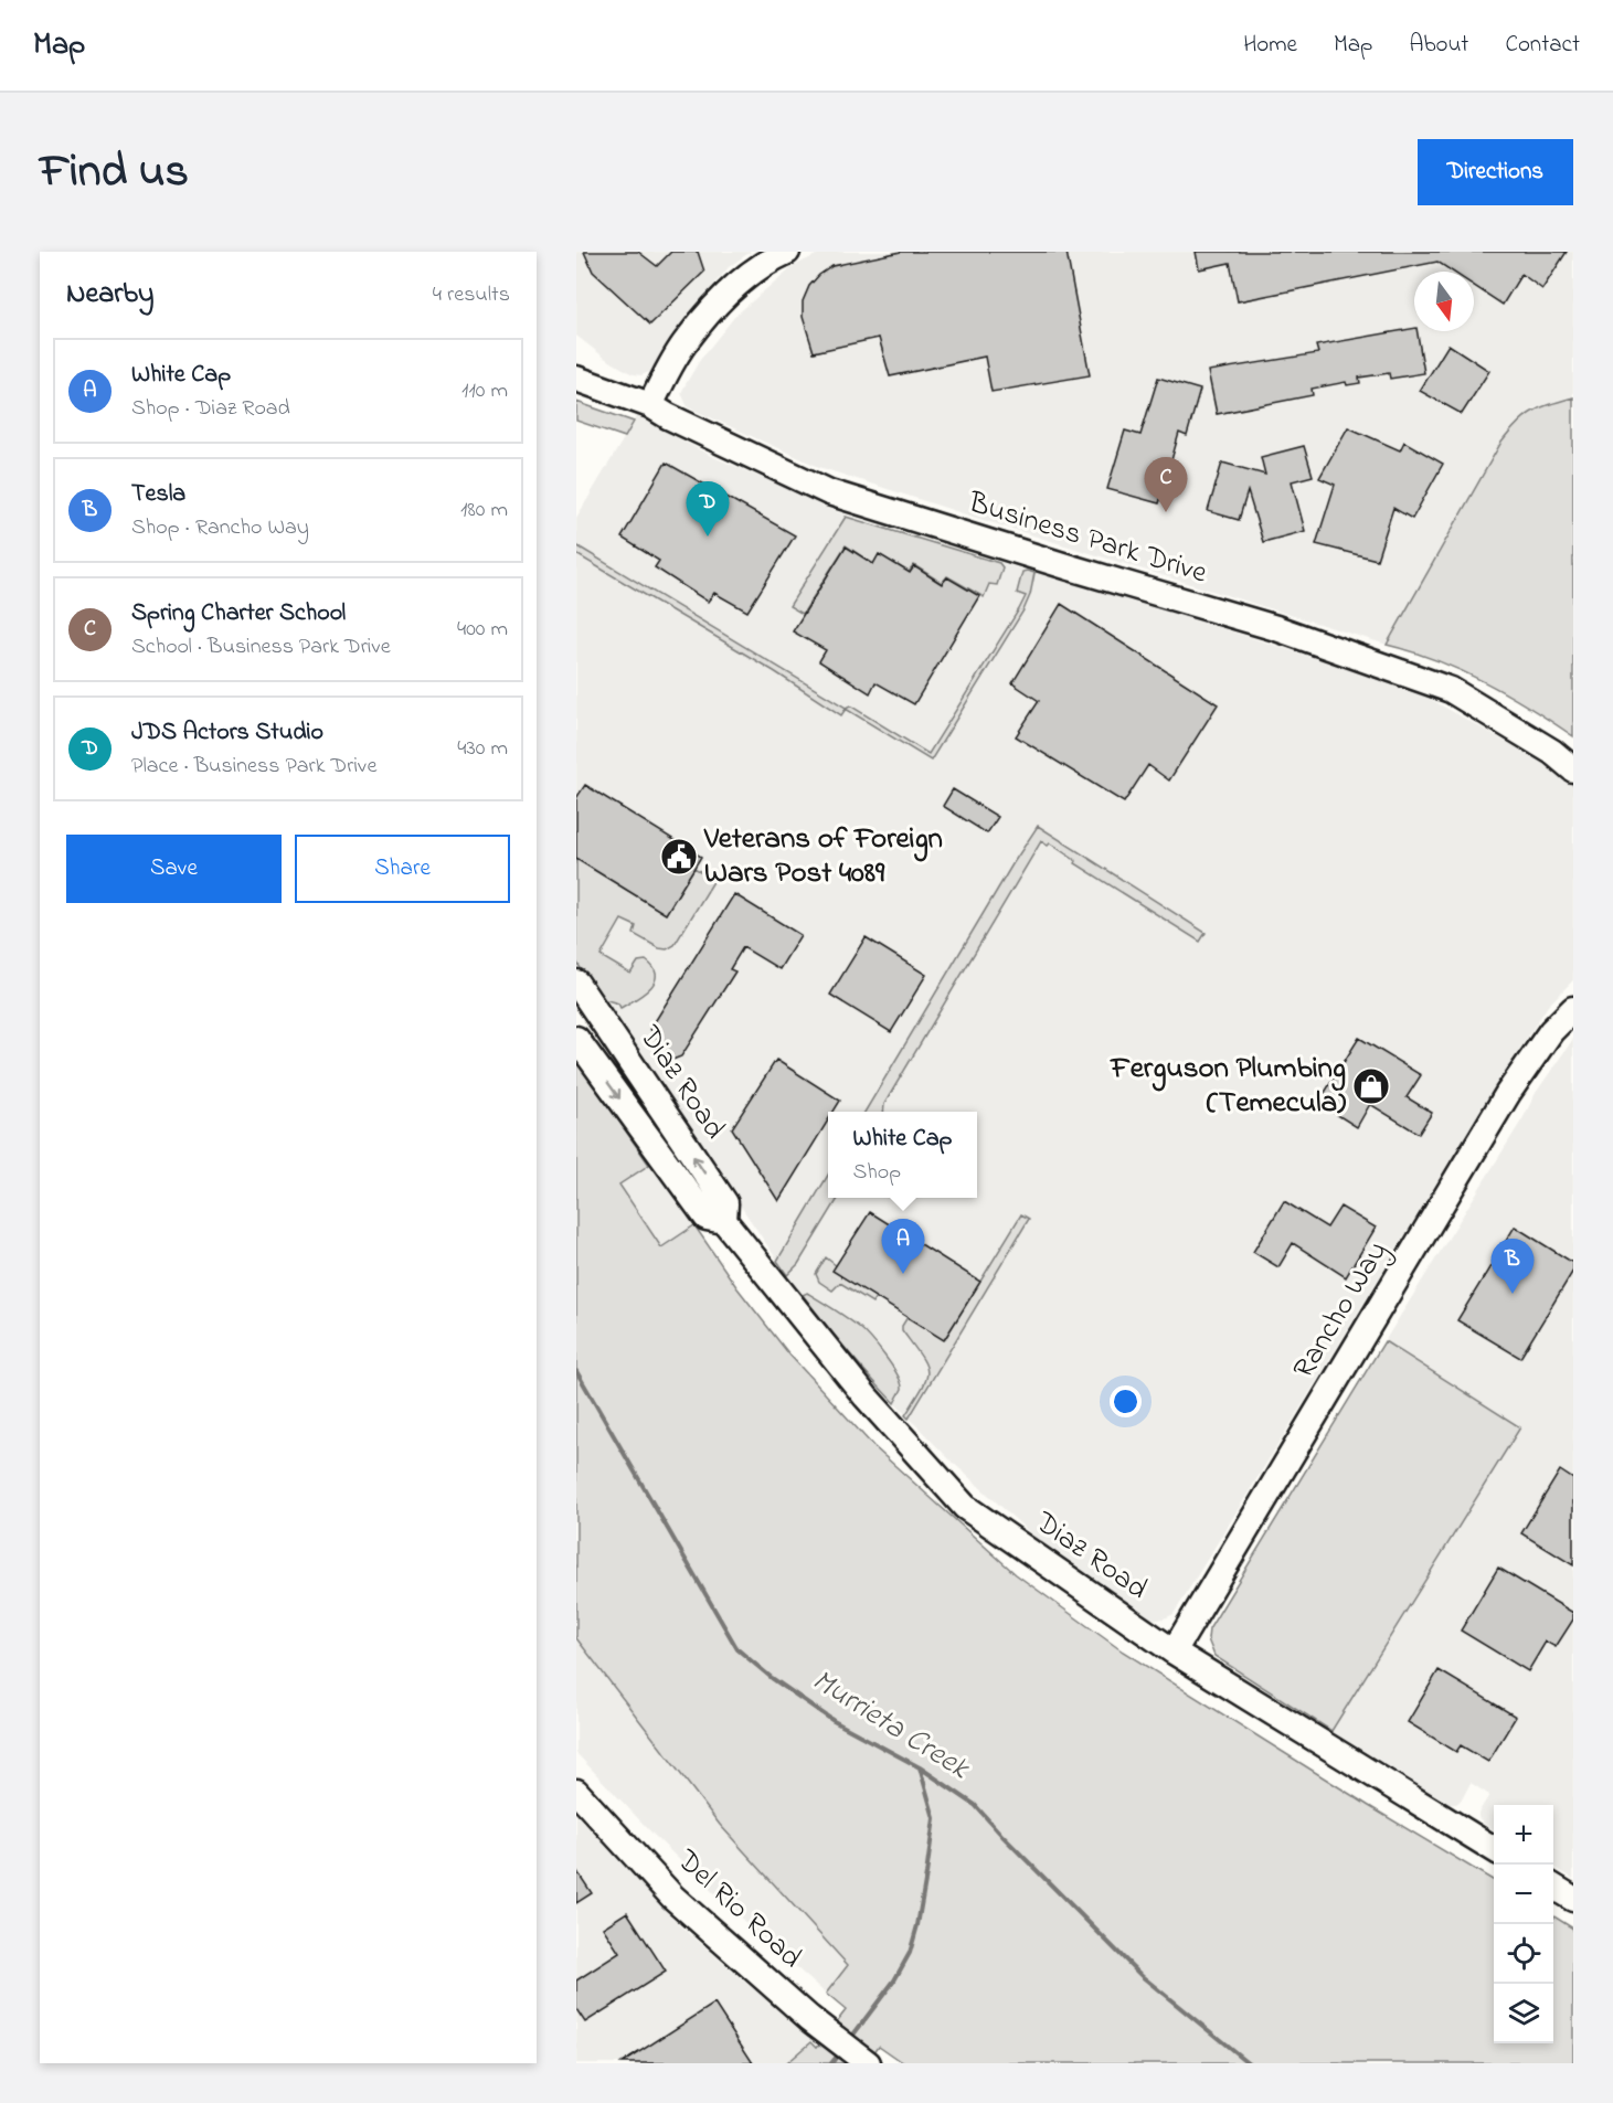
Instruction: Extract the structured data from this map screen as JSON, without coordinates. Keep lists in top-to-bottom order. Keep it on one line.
{"streets":{"street":["Business Park Drive","Diaz Road","Rancho Way","Del Rio Road"]},"crossings":[["Diaz Road","Rancho Way"]],"water":["Murrieta Creek"],"places":{"public building":["Veterans of Foreign Wars Post 4089"],"shop":["Ferguson Plumbing (Temecula)"]},"north":"bottom","page":{"header":"Map","nav":["Home","Map","About","Contact"],"title":"Find us","buttons":["Directions",["Save","Share"]],"heading":["Nearby","4 results"],"list":[{"mark":"A","name":"White Cap","note":"Shop · Diaz Road","value":"110 m"},{"mark":"B","name":"Tesla","note":"Shop · Rancho Way","value":"180 m"},{"mark":"C","name":"Spring Charter School","note":"School · Business Park Drive","value":"400 m"},{"mark":"D","name":"JDS Actors Studio","note":"Place · Business Park Drive","value":"430 m"}],"pins":["C","D","A","B"],"popup":["White Cap","Shop"],"map_buttons":["+","−"]}}
